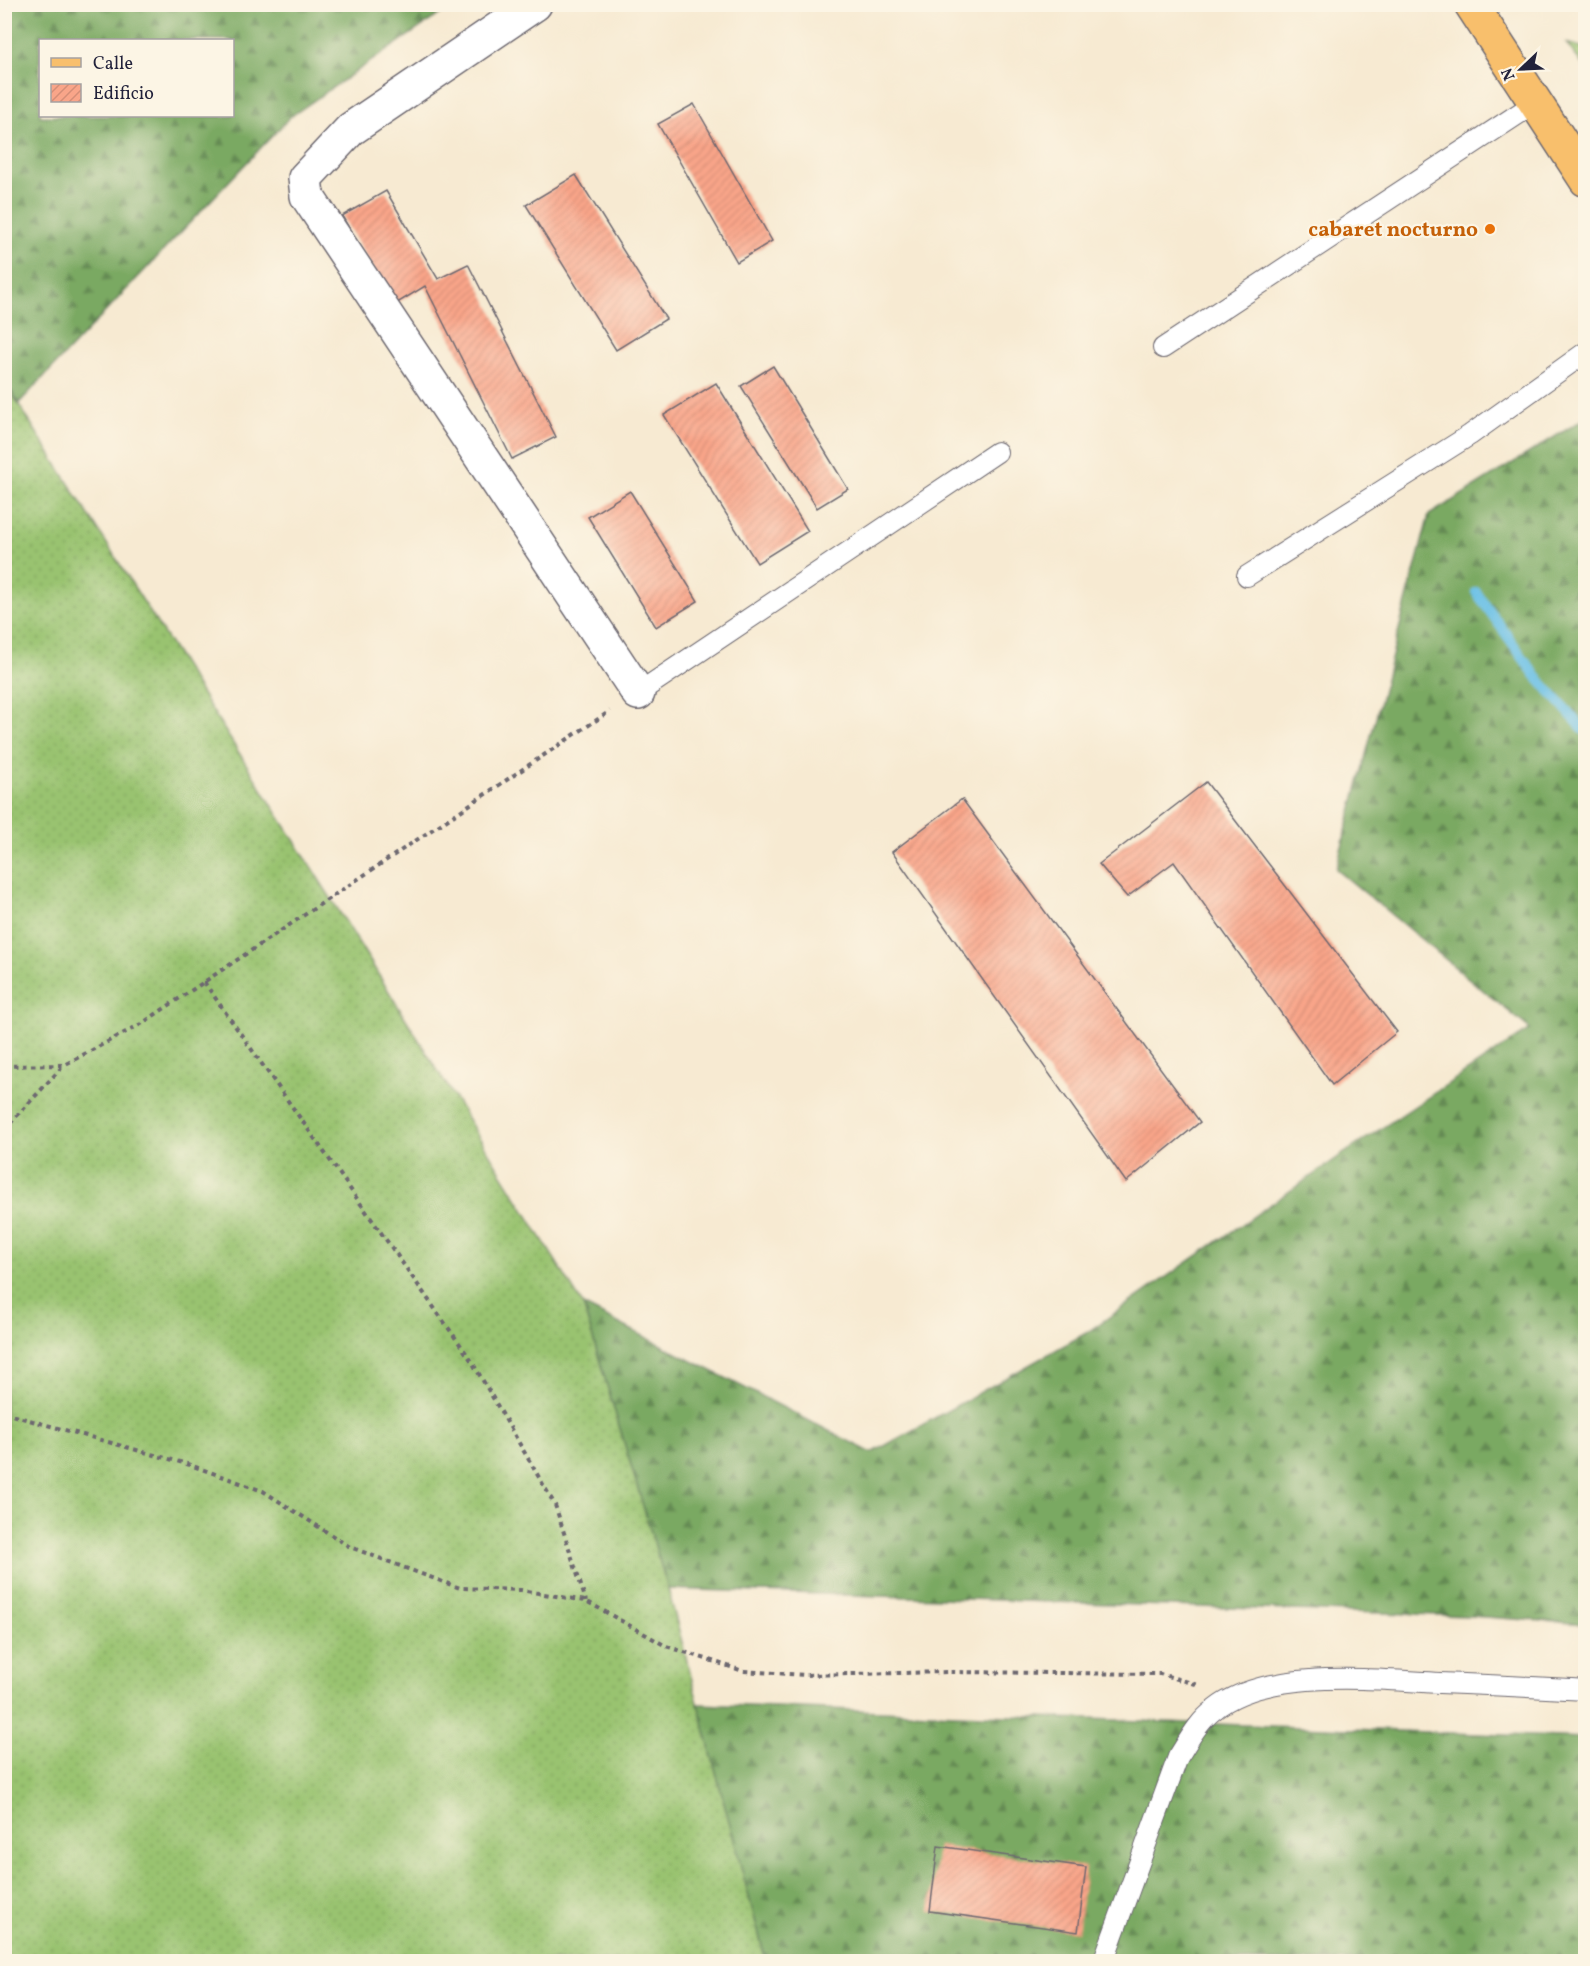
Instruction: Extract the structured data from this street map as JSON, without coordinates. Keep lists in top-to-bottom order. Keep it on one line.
{"places":["cabaret nocturno"],"legend":["Calle","Edificio"],"north":"bottom left"}
